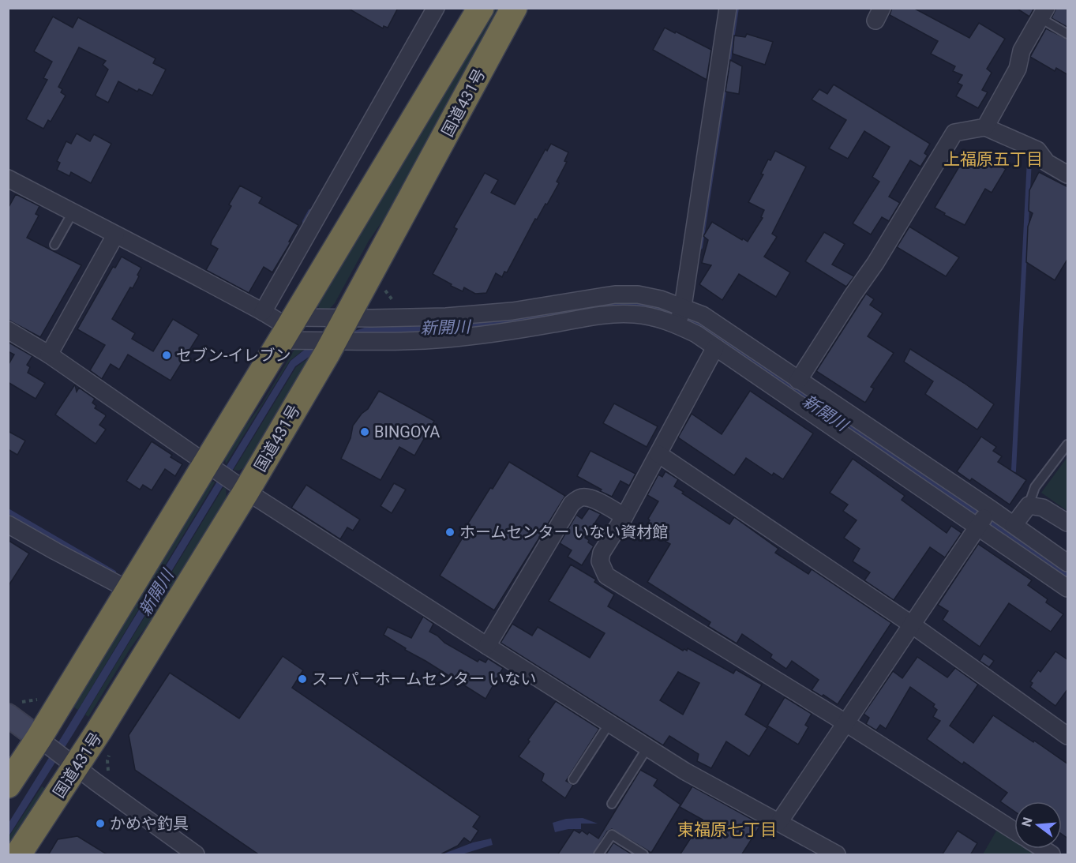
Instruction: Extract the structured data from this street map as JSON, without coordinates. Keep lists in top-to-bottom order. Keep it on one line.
{"streets":{"highway":["国道431号"]},"districts":["上福原五丁目","東福原七丁目"],"water":["新開川"],"places":["セブン-イレブン","BINGOYA","ホームセンター いない資材館","スーパーホームセンター いない","かめや釣具"],"north":"left"}
